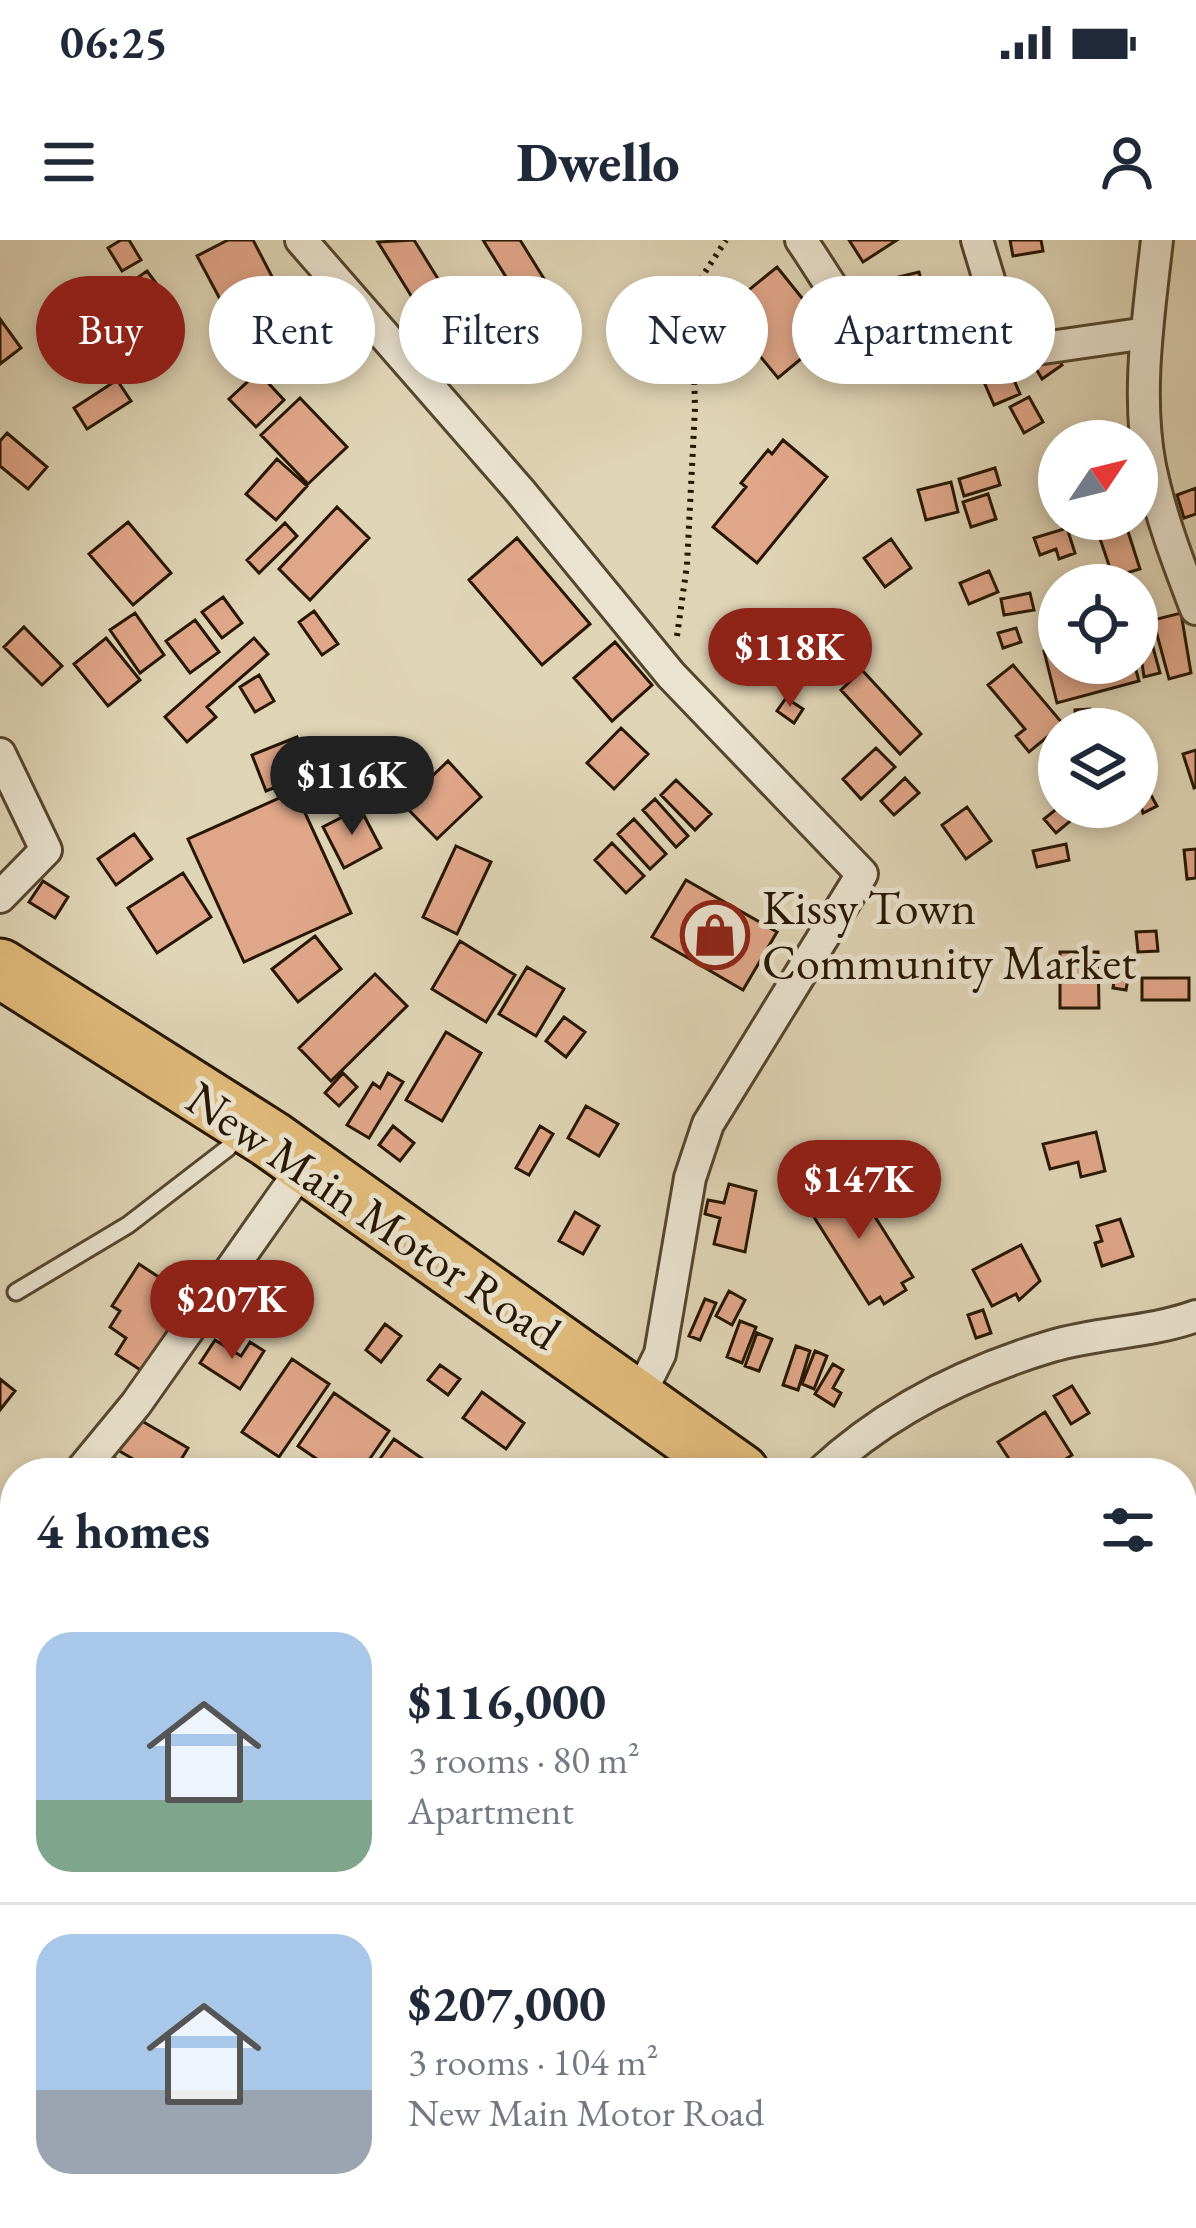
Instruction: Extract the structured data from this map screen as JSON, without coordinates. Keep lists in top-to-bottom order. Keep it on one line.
{"streets":{"highway":["New Main Motor Road"]},"places":{"shop":["Kissy Town Community Market"]},"north":"top right","page":{"status":"06:25","header":"Dwello","chip":["Buy","Rent","Filters","New","Apartment"],"price":["$118K","$116K","$147K","$207K"],"heading":"4 homes","list":[{"name":"$116,000","note":"3 rooms · 80 m² · Apartment"},{"name":"$207,000","note":"3 rooms · 104 m² · New Main Motor Road"}]}}
